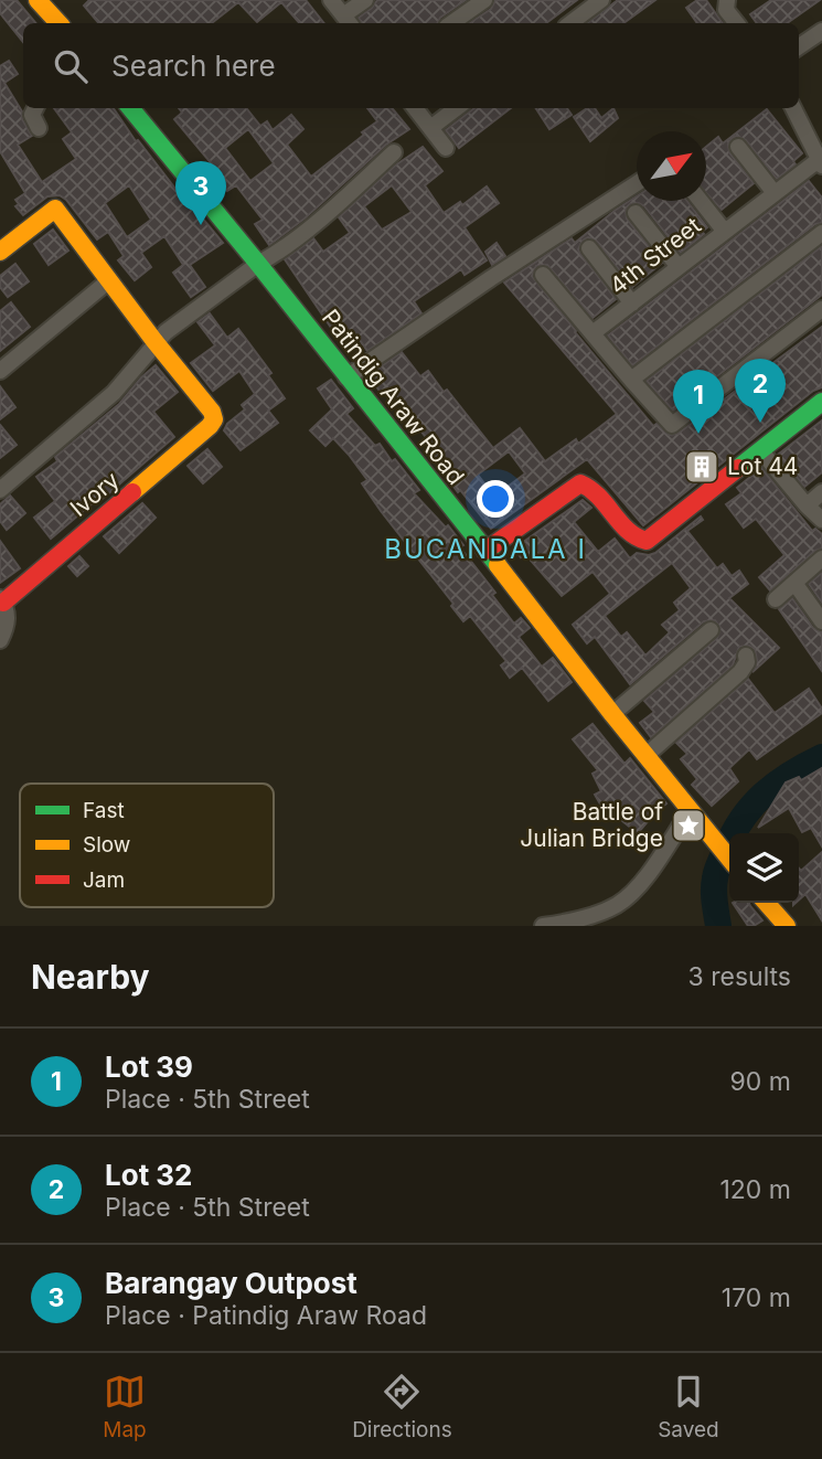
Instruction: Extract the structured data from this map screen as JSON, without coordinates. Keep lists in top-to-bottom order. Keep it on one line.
{"streets":{"street":["4th Street","Patindig Araw Road","Ivory"]},"districts":["BUCANDALA I"],"places":{"building":["Lot 44"],"place":["Battle of Julian Bridge"]},"legend":["Fast","Slow","Jam"],"north":"top right","page":{"search":"Search here","pins":["3","2","1"],"heading":["Nearby","3 results"],"list":[{"mark":"1","name":"Lot 39","note":"Place · 5th Street","value":"90 m"},{"mark":"2","name":"Lot 32","note":"Place · 5th Street","value":"120 m"},{"mark":"3","name":"Barangay Outpost","note":"Place · Patindig Araw Road","value":"170 m"}],"nav":["Map","Directions","Saved"]}}
